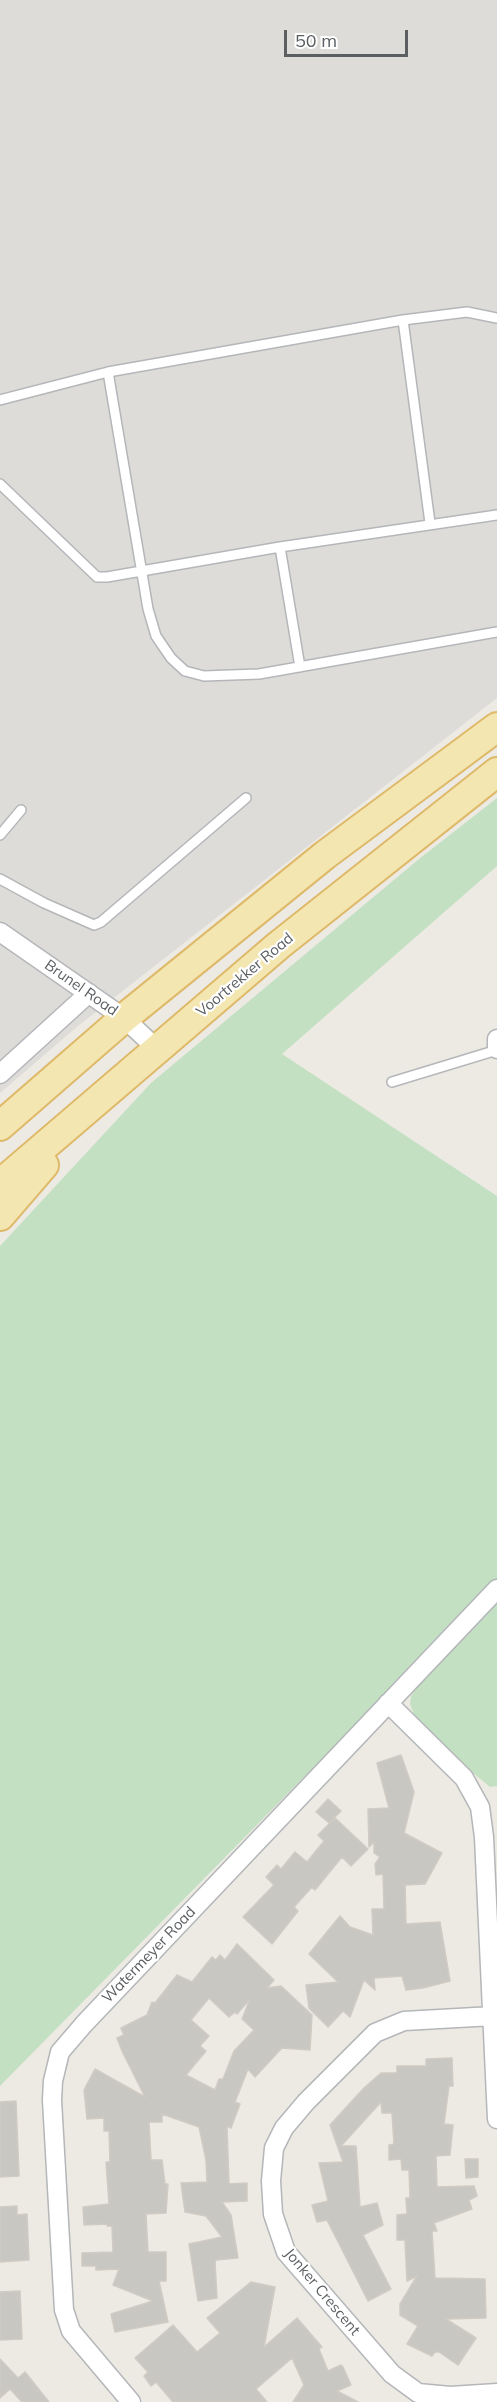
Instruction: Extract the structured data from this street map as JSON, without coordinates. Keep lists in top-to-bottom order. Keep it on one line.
{"streets":{"main road":["Voortrekker Road"],"street":["Brunel Road","Watermeyer Road","Jonker Crescent"]},"crossings":[["Voortrekker Road","Brunel Road"]],"scale_bar":"50 m"}
